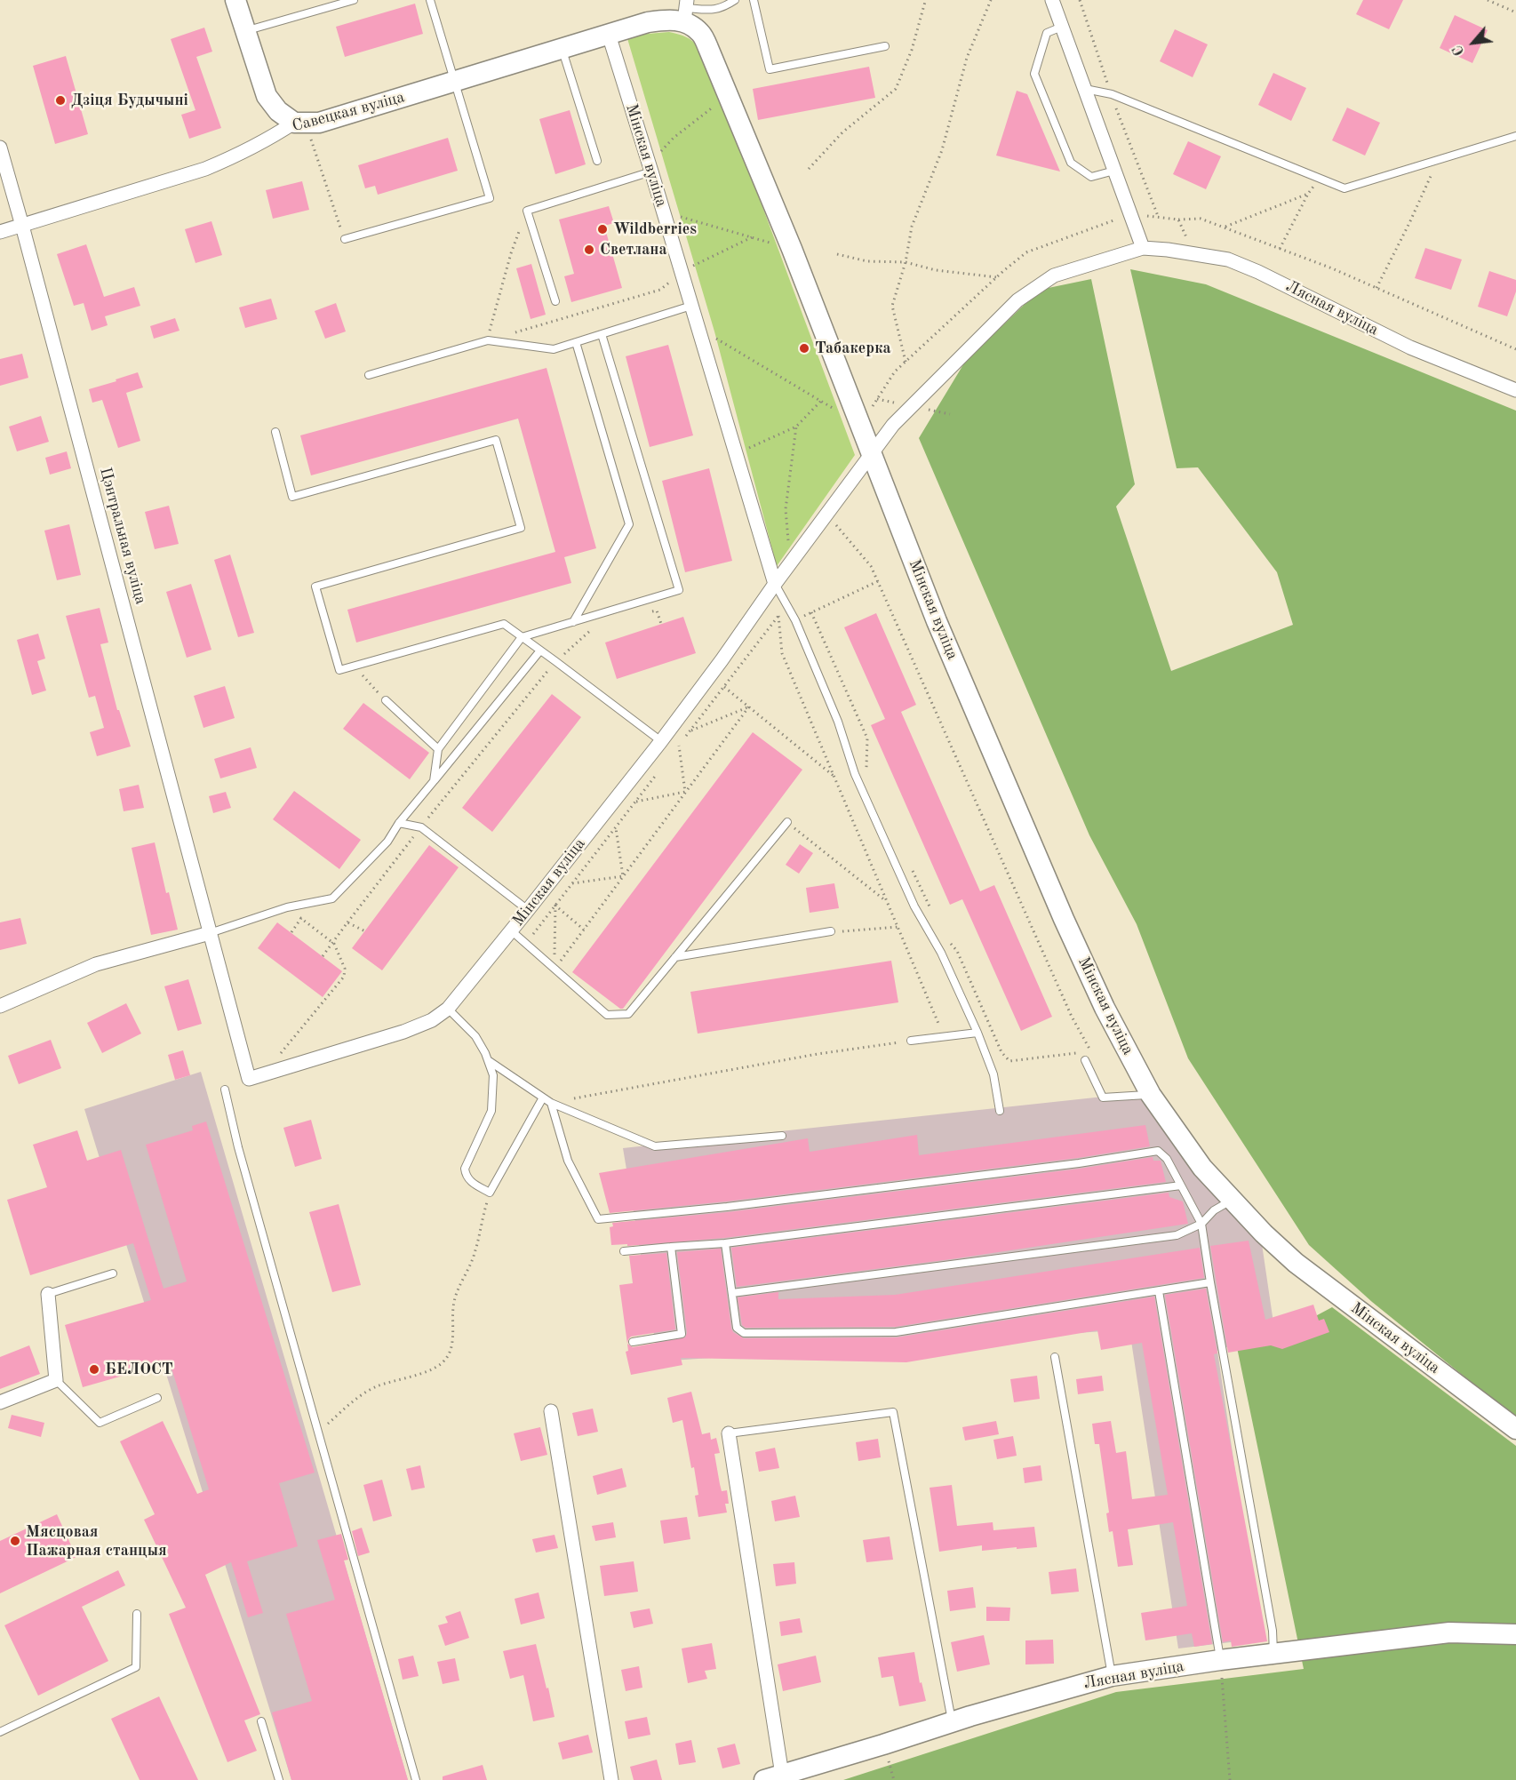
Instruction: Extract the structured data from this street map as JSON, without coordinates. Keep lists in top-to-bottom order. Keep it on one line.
{"streets":{"main road":["Савецкая вуліца","Мінская вуліца","Лясная вуліца"],"street":["Цэнтральная вуліца"]},"crossings":[["Савецкая вуліца","Мінская вуліца"],["Савецкая вуліца","Цэнтральная вуліца"],["Мінская вуліца","Цэнтральная вуліца"]],"places":["Дзіця Будычыні","Wildberries","Светлана","Табакерка","БЕЛОСТ","Мясцовая Пажарная станцыя"],"north":"bottom left"}
